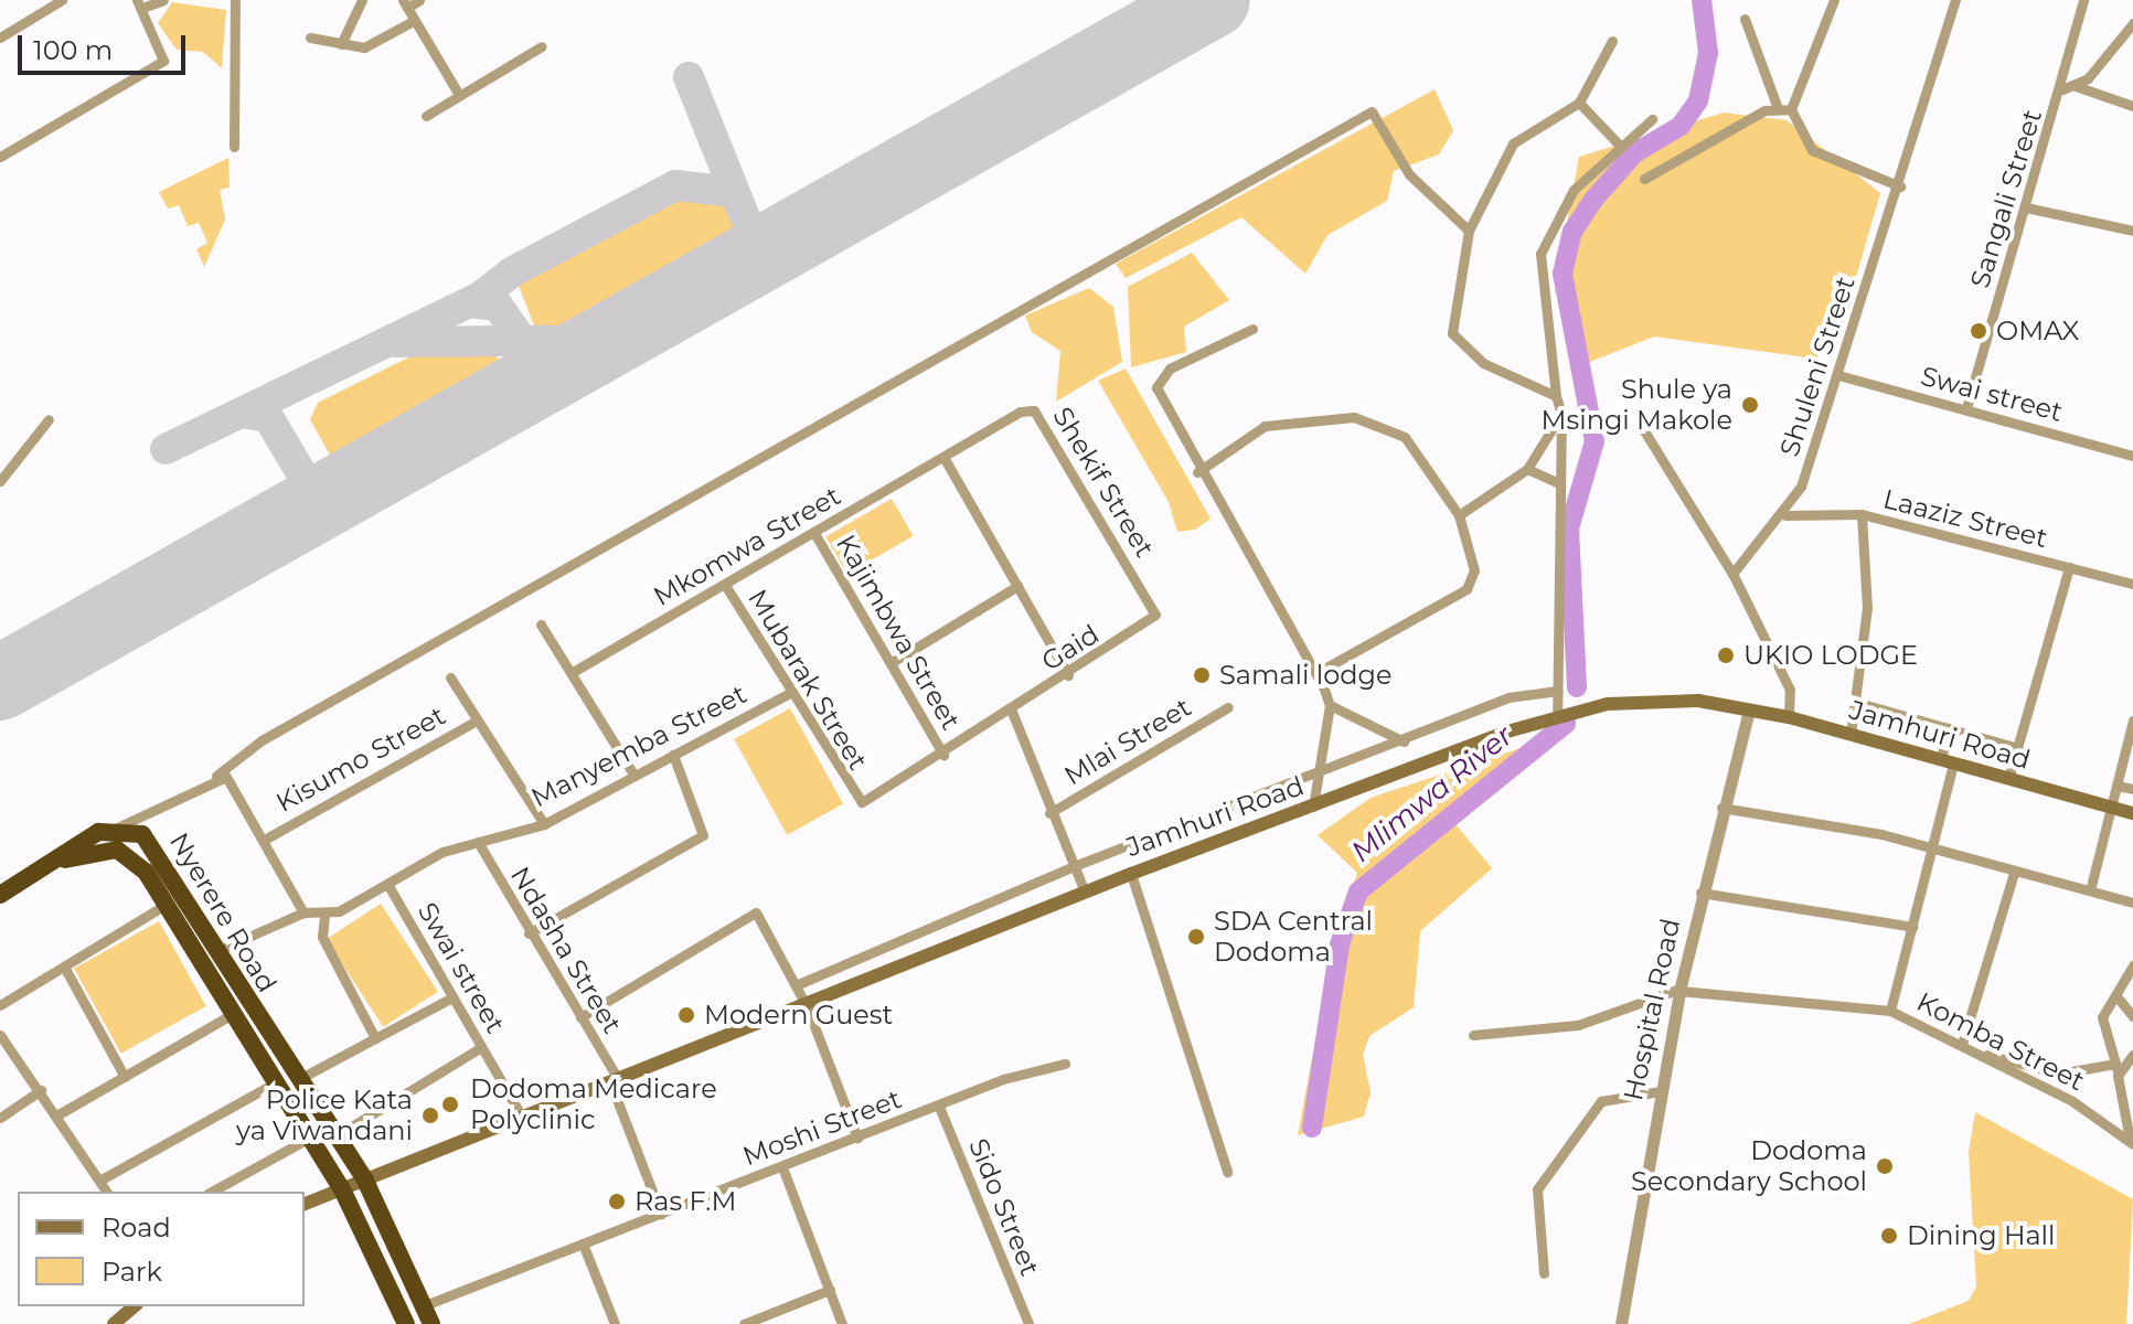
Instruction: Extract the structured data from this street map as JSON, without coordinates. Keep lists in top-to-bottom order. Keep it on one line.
{"streets":{"highway":["Nyerere Road"],"main road":["Jamhuri Road"],"street":["Sangali Street","Shuleni Street","Swai street","Shekif Street","Laaziz Street","Mkomwa Street","Kajimbwa Street","Gaid","Mubarak Street","Mlai Street","Manyemba Street","Kisumo Street","Ndasha Street","Hospital Road","Komba Street","Moshi Street","Sido Street"]},"crossings":[["Sangali Street","Swai street"],["Shuleni Street","Swai street"],["Shuleni Street","Laaziz Street"],["Swai street","Jamhuri Road"],["Swai street","Manyemba Street"],["Shekif Street","Mkomwa Street"],["Shekif Street","Gaid"],["Mkomwa Street","Kajimbwa Street"],["Mkomwa Street","Mubarak Street"],["Kajimbwa Street","Gaid"],["Gaid","Mubarak Street"],["Mubarak Street","Manyemba Street"],["Jamhuri Road","Nyerere Road"],["Jamhuri Road","Ndasha Street"],["Jamhuri Road","Hospital Road"],["Manyemba Street","Ndasha Street"],["Nyerere Road","Moshi Street"],["Ndasha Street","Moshi Street"],["Hospital Road","Komba Street"],["Moshi Street","Sido Street"]],"water":["Mlimwa River"],"places":["OMAX","Shule ya Msingi Makole","UKIO LODGE","Samali lodge","SDA Central Dodoma","Modern Guest","Dodoma Medicare Polyclinic","Police Kata ya Viwandani","Dodoma Secondary School","Ras F.M","Dining Hall"],"legend":["Road","Park"],"scale_bar":"100 m"}
